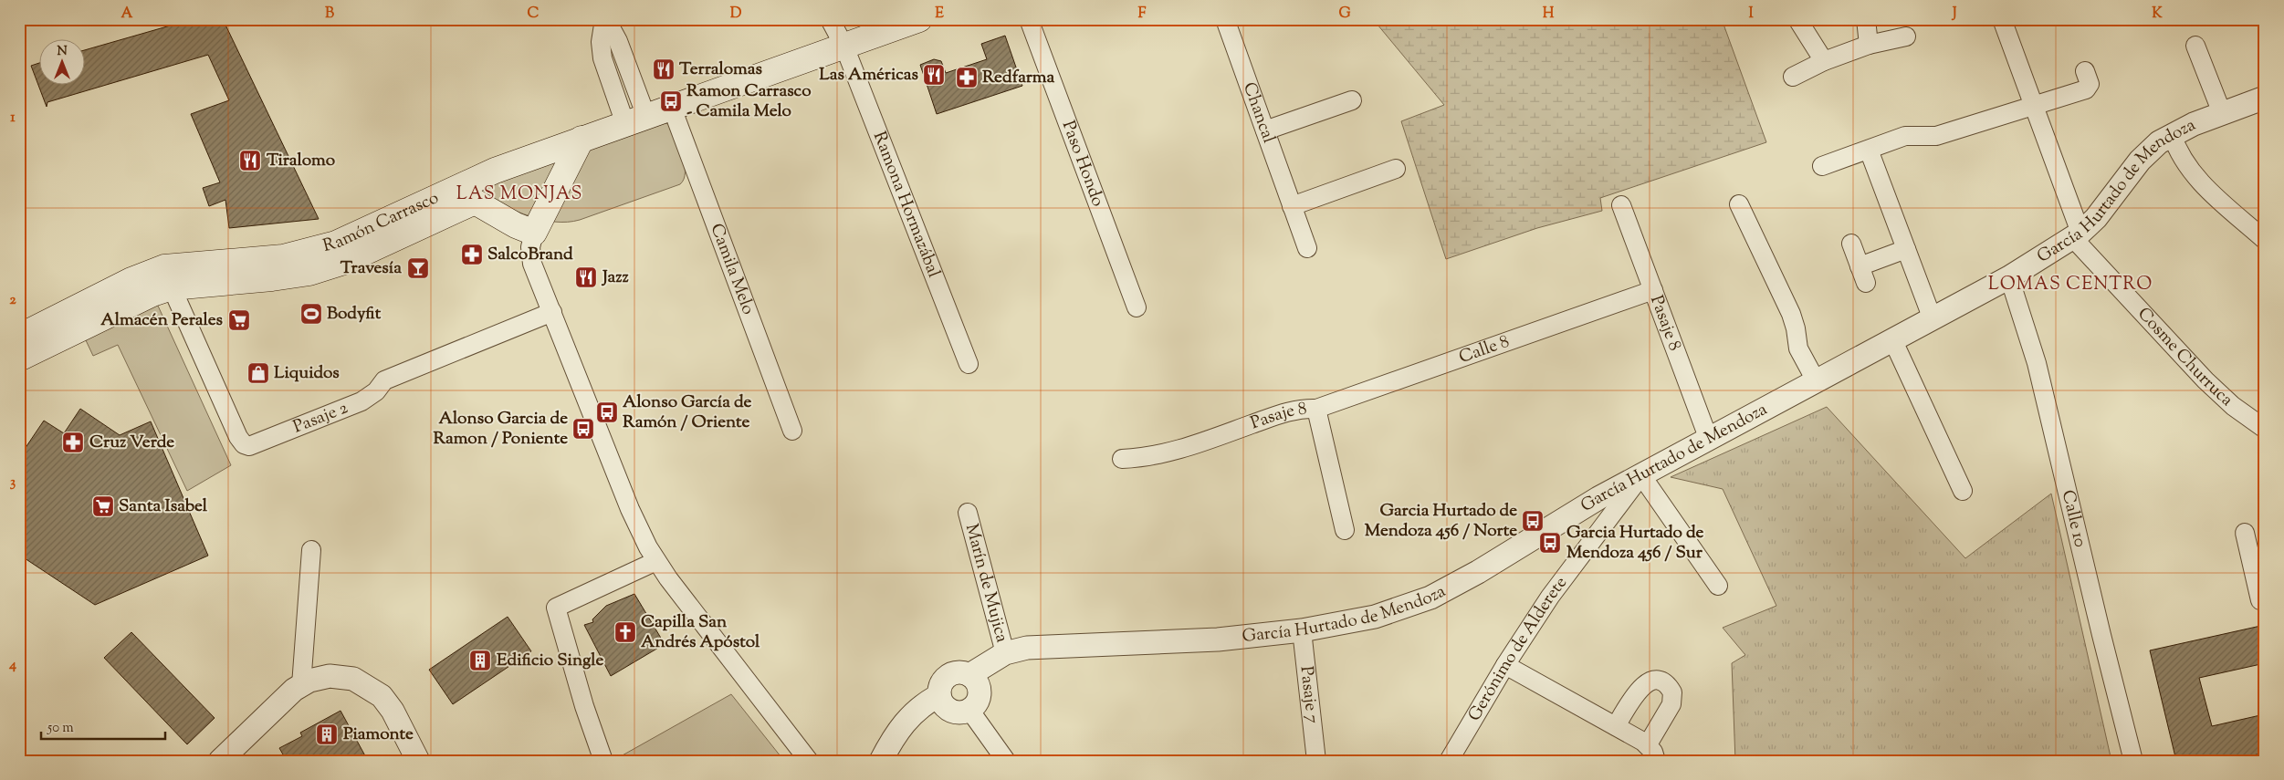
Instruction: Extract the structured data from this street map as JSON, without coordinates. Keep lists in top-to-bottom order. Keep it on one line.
{"streets":{"main road":["Ramón Carrasco"],"street":["Chancal","Paso Hondo","García Hurtado de Mendoza","Ramona Hormazábal","Camila Melo","Pasaje 8","Calle 8","Cosme Churruca","Pasaje 2","Calle 10","Marín de Mujica","Gerónimo de Alderete","Pasaje 7"]},"crossings":[["García Hurtado de Mendoza","Pasaje 8"],["García Hurtado de Mendoza","Cosme Churruca"],["García Hurtado de Mendoza","Calle 10"],["García Hurtado de Mendoza","Marín de Mujica"],["García Hurtado de Mendoza","Gerónimo de Alderete"],["García Hurtado de Mendoza","Pasaje 7"],["Ramona Hormazábal","Ramón Carrasco"],["Ramón Carrasco","Camila Melo"],["Ramón Carrasco","Pasaje 2"],["Pasaje 8","Calle 8"]],"districts":["LAS MONJAS","LOMAS CENTRO"],"places":{"restaurant":["Terralomas","Las Américas","Tiralomo","Jazz"],"pharmacy":["Redfarma","SalcoBrand","Cruz Verde"],"bus stop":["Ramon Carrasco - Camila Melo","Alonso García de Ramón / Oriente","Alonso Garcia de Ramon / Poniente","Garcia Hurtado de Mendoza 456 / Norte","Garcia Hurtado de Mendoza 456 / Sur"],"bar":["Travesía"],"sports":["Bodyfit"],"supermarket":["Almacén Perales","Santa Isabel"],"shop":["Liquidos"],"church":["Capilla San Andrés Apóstol"],"building":["Edificio Single","Piamonte"]},"scale_bar":"50 m","north":"top","grid":{"columns":["A","B","C","D","E","F","G","H","I","J","K"],"rows":["1","2","3","4"]}}
